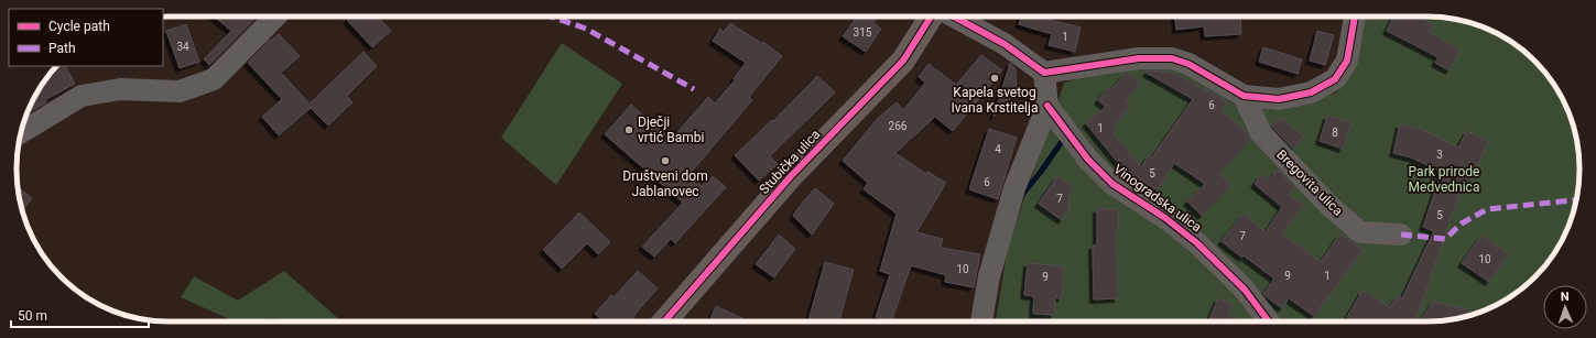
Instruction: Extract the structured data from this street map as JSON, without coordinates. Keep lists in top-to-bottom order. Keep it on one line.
{"streets":{"main road":["Stubička ulica"],"street":["Bregovita ulica","Vinogradska ulica"]},"parks":["Park prirode Medvednica"],"places":["Kapela svetog Ivana Krstitelja","Dječji vrtić Bambi","Društveni dom Jablanovec"],"house_numbers":["315","1","34","6","266","1","8","4","3","5","6","7","5","7","10","10","9","1","9"],"legend":["Cycle path","Path"],"scale_bar":"50 m","north":"top"}
